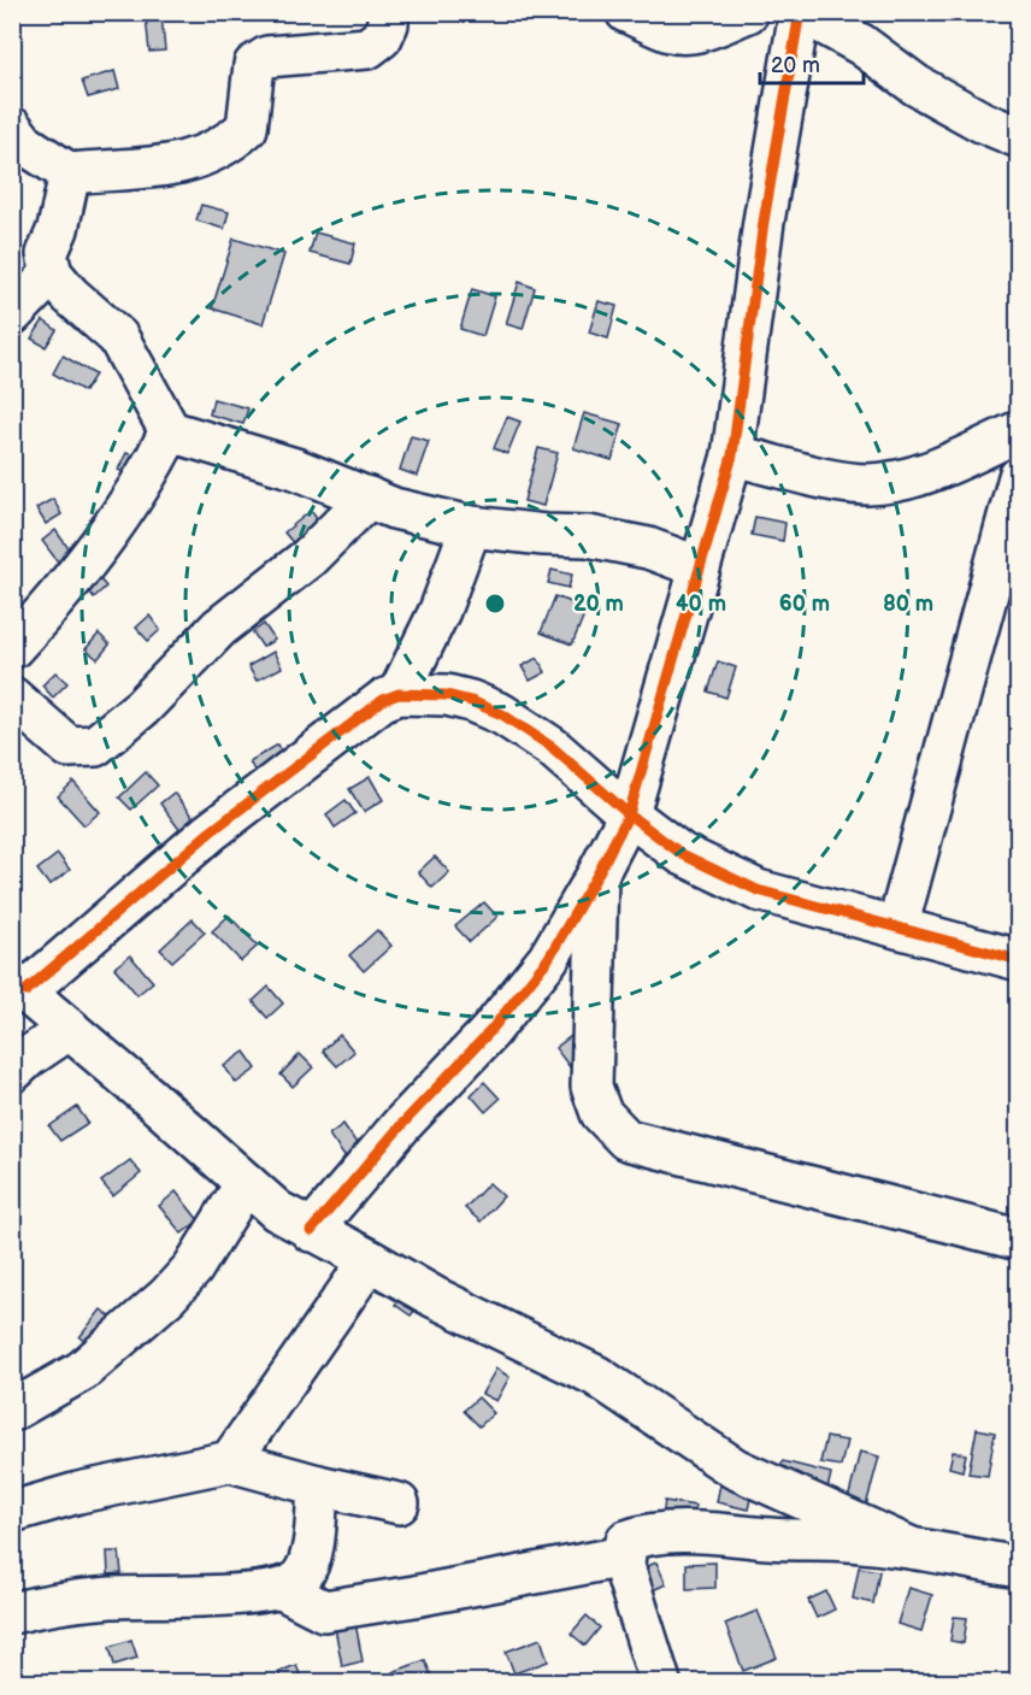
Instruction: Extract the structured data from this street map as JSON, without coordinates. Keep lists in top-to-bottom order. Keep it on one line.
{"scale_bar":"20 m","rings":["20 m","40 m","60 m","80 m"]}
